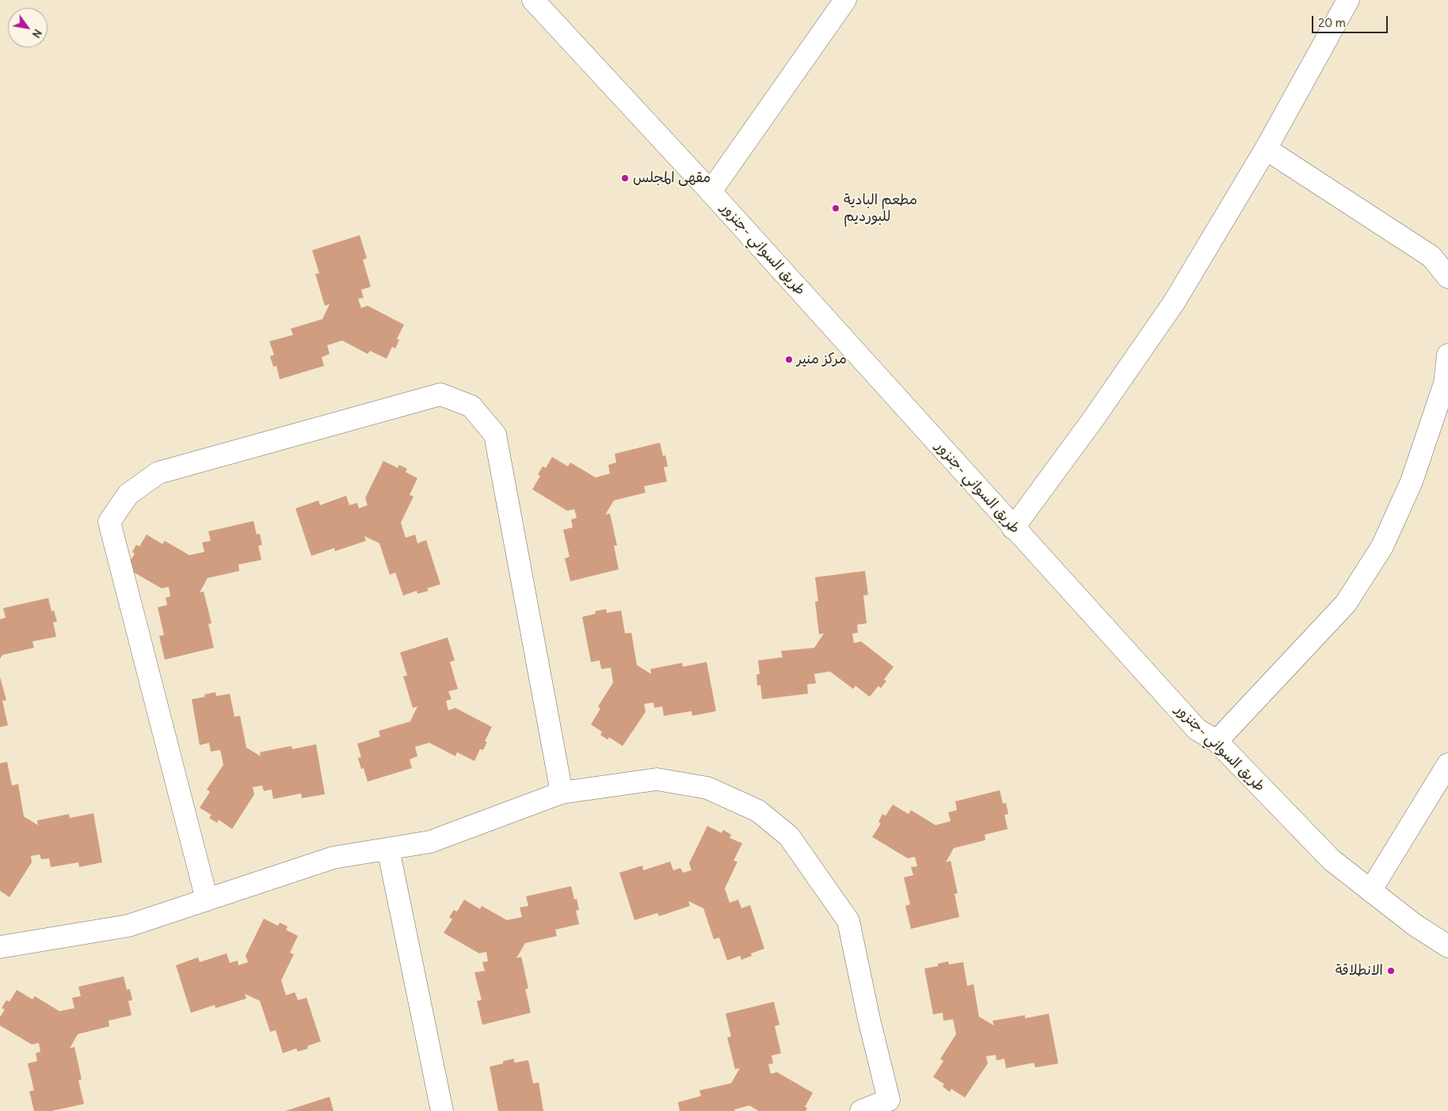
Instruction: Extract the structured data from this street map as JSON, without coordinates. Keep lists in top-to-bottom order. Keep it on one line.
{"streets":{"street":["طريق السواني -جنزور"]},"places":["مقهى المجلس","مطعم البادية للبورديم","مركز منير","الانطلاقة"],"scale_bar":"20 m","north":"bottom right"}
